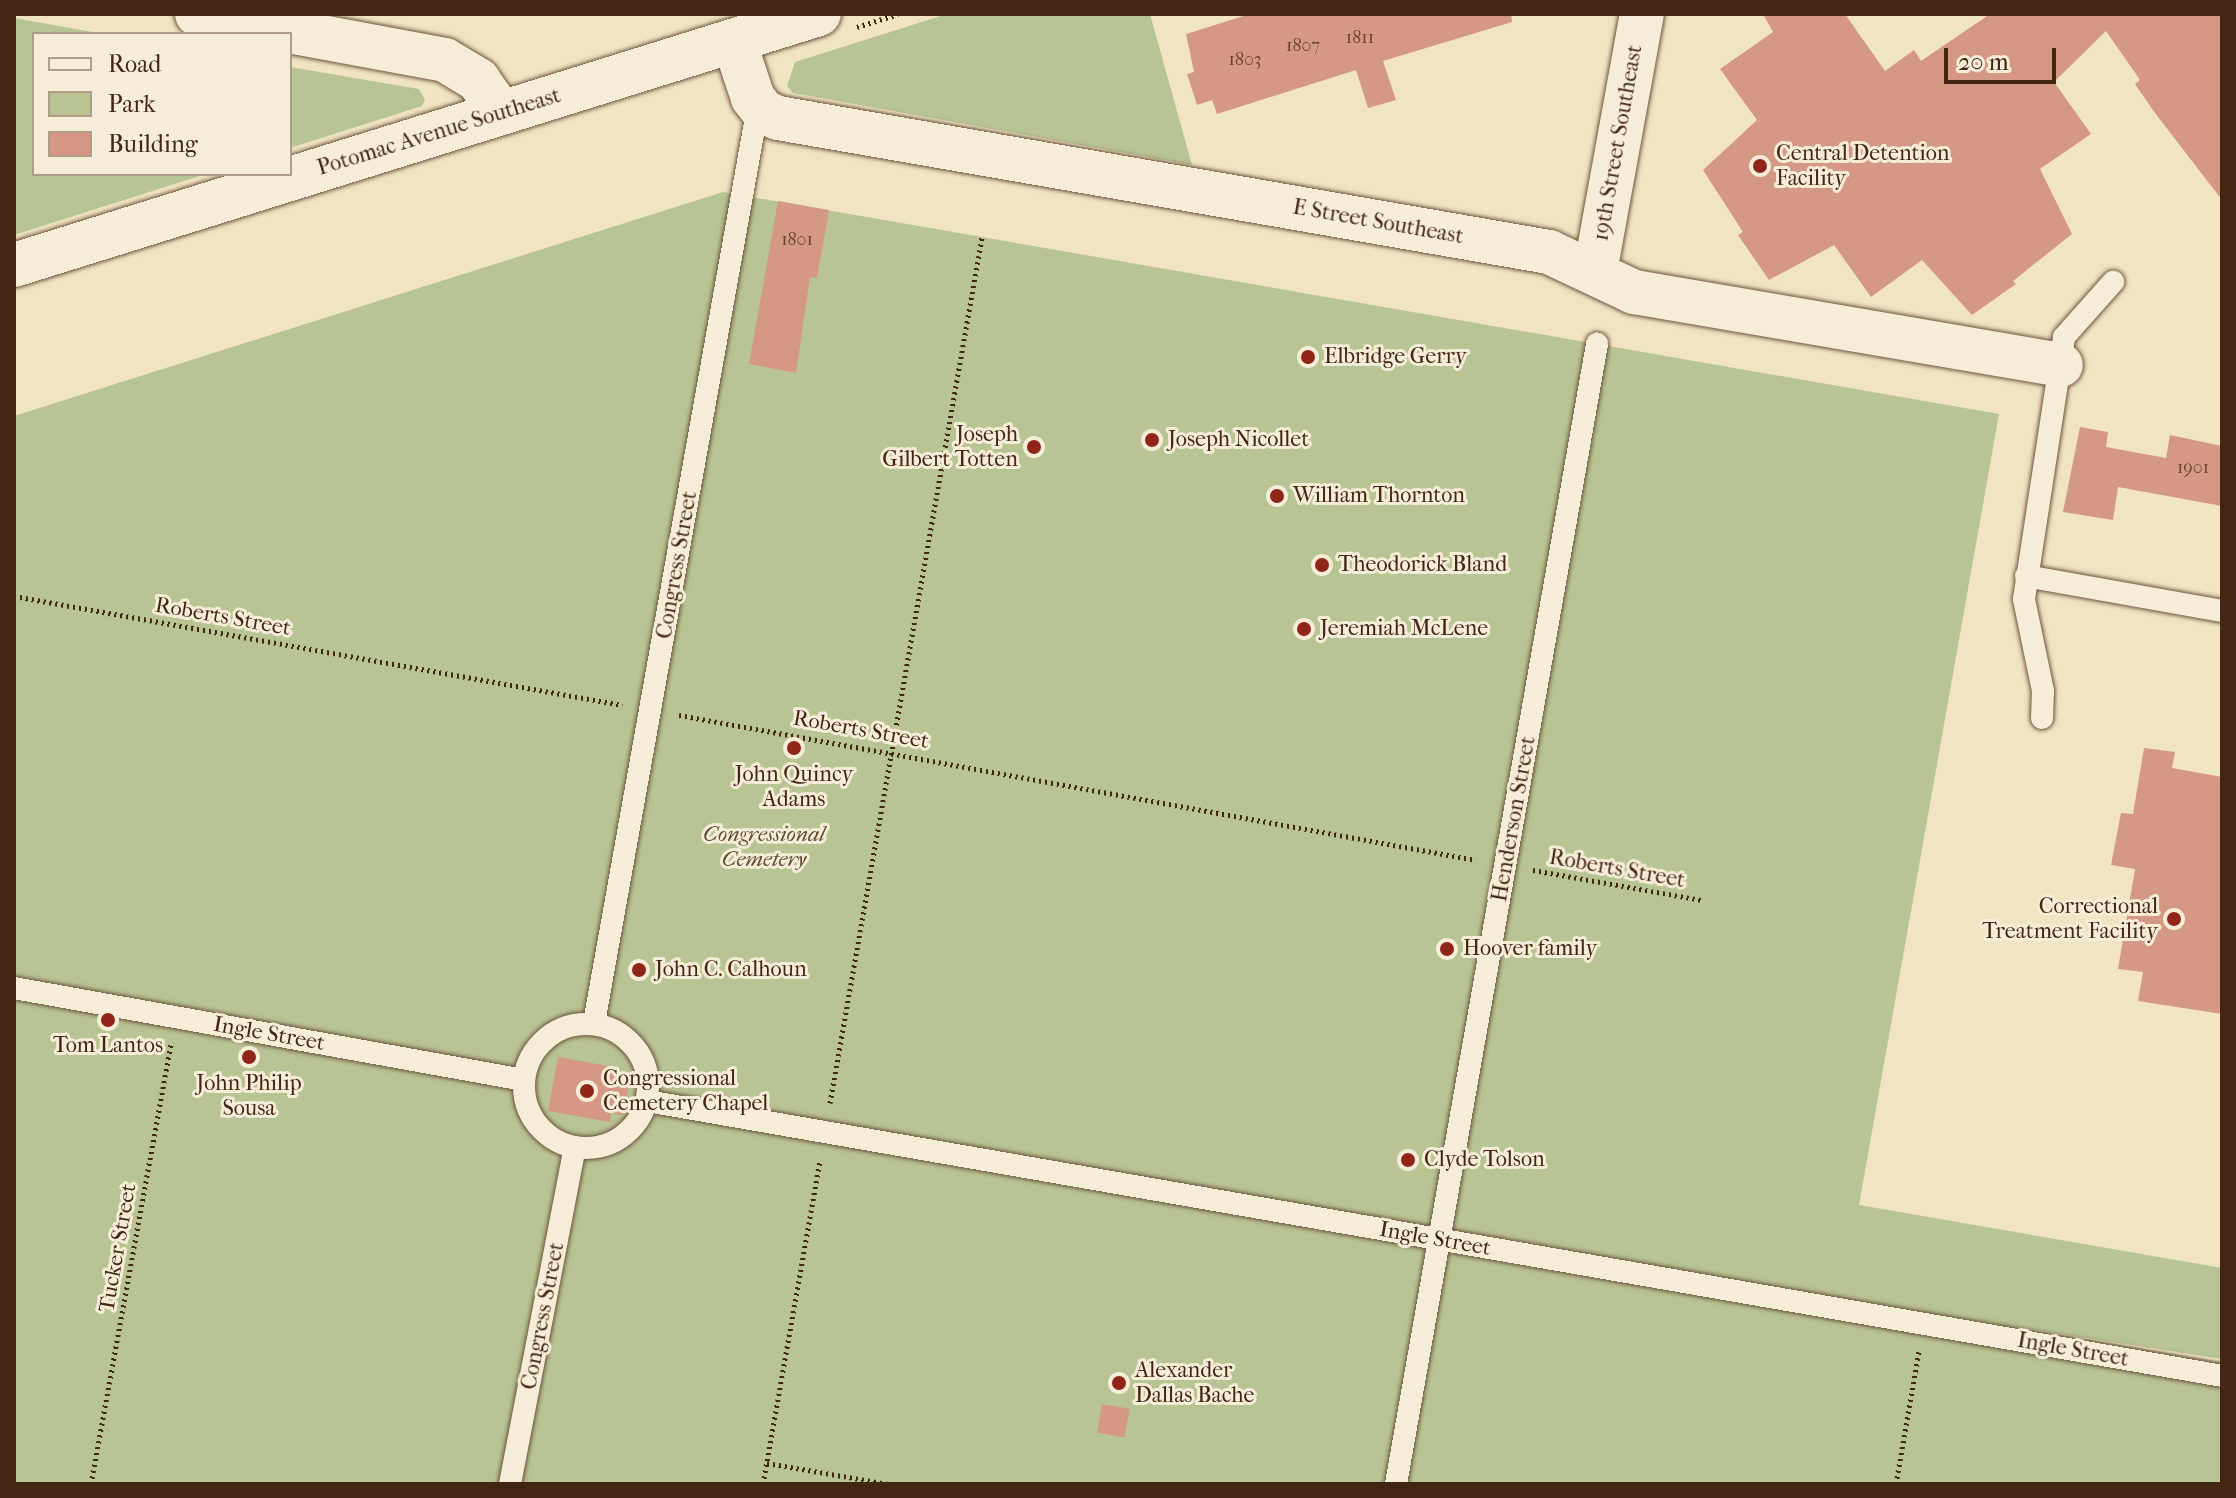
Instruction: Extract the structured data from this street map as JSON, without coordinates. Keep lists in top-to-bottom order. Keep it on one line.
{"streets":{"street":["Potomac Avenue Southeast","19th Street Southeast","E Street Southeast"],"lane":["Congress Street","Henderson Street","Ingle Street"],"path":["Roberts Street","Tucker Street"]},"crossings":[["19th Street Southeast","E Street Southeast"],["E Street Southeast","Congress Street"],["Congress Street","Roberts Street"],["Congress Street","Ingle Street"],["Roberts Street","Henderson Street"],["Henderson Street","Ingle Street"],["Ingle Street","Tucker Street"]],"parks":["Congressional Cemetery"],"places":["Central Detention Facility","Elbridge Gerry","Joseph Nicollet","Joseph Gilbert Totten","William Thornton","Theodorick Bland","Jeremiah McLene","John Quincy Adams","Correctional Treatment Facility","Hoover family","John C. Calhoun","Tom Lantos","John Philip Sousa","Congressional Cemetery Chapel","Clyde Tolson","Alexander Dallas Bache"],"house_numbers":["1811","1807","1803","1801","1901"],"legend":["Road","Park","Building"],"scale_bar":"20 m"}
